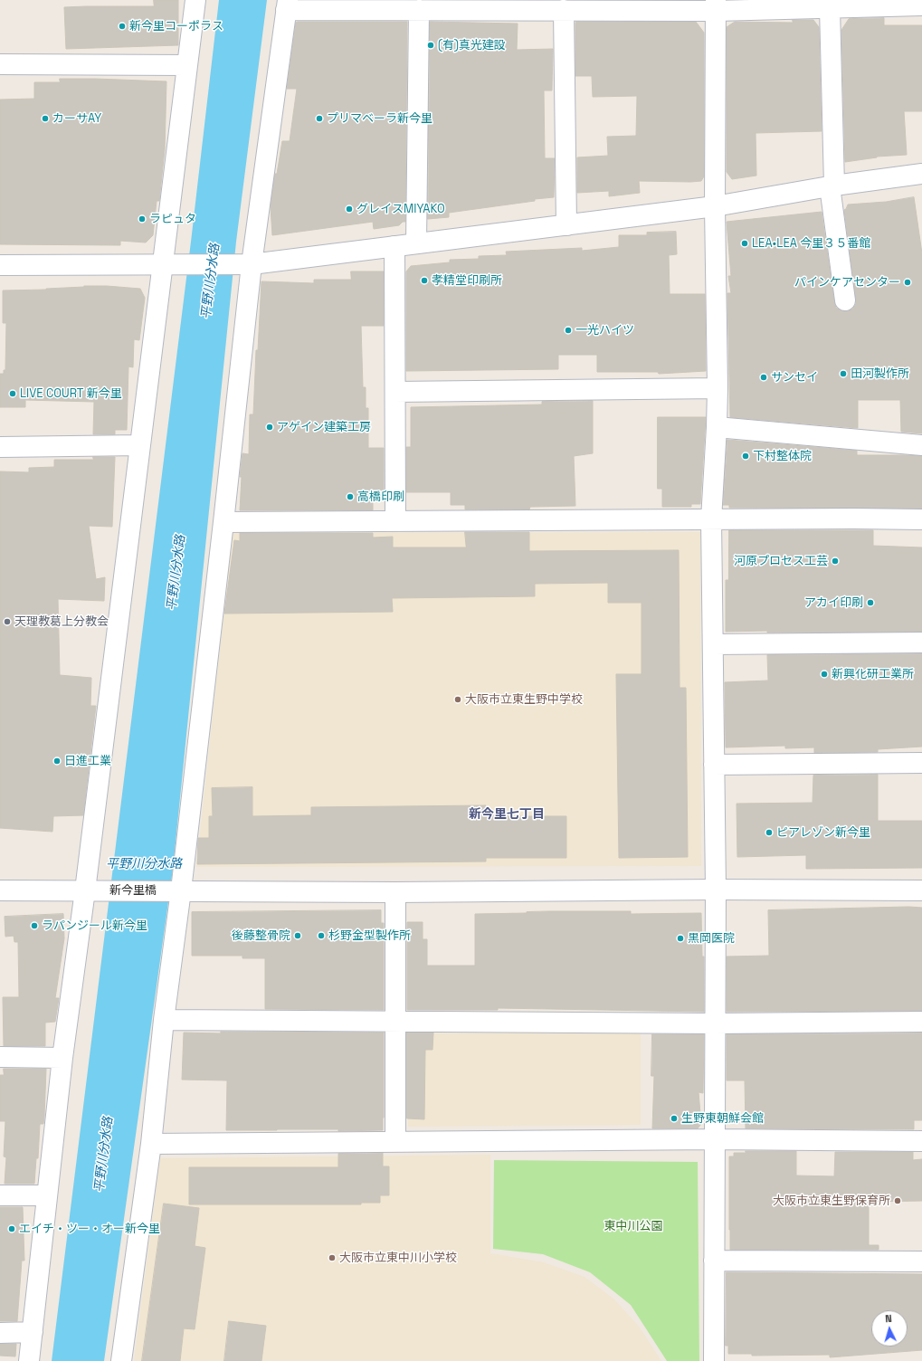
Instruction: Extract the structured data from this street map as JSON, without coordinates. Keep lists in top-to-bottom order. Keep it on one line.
{"streets":{"street":["新今里橋"]},"districts":["新今里七丁目"],"water":["平野川分水路"],"parks":["東中川公園"],"places":["新今里コーポラス","(有)真光建設","カーサAY","プリマベーラ新今里","グレイスMIYAKO","ラピュタ","LEA•LEA 今里３５番館","孝精堂印刷所","パインケアセンター","一光ハイツ","田河製作所","サンセイ","LIVE COURT 新今里","アゲイン建築工房","下村整体院","高橋印刷","河原プロセス工芸","アカイ印刷","天理教葛上分教会","新興化研工業所","大阪市立東生野中学校","日進工業","ピアレゾン新今里","ラパンジール新今里","後藤整骨院","杉野金型製作所","黒岡医院","生野東朝鮮会館","大阪市立東生野保育所","エイチ・ツー・オー新今里","大阪市立東中川小学校"],"north":"top"}
